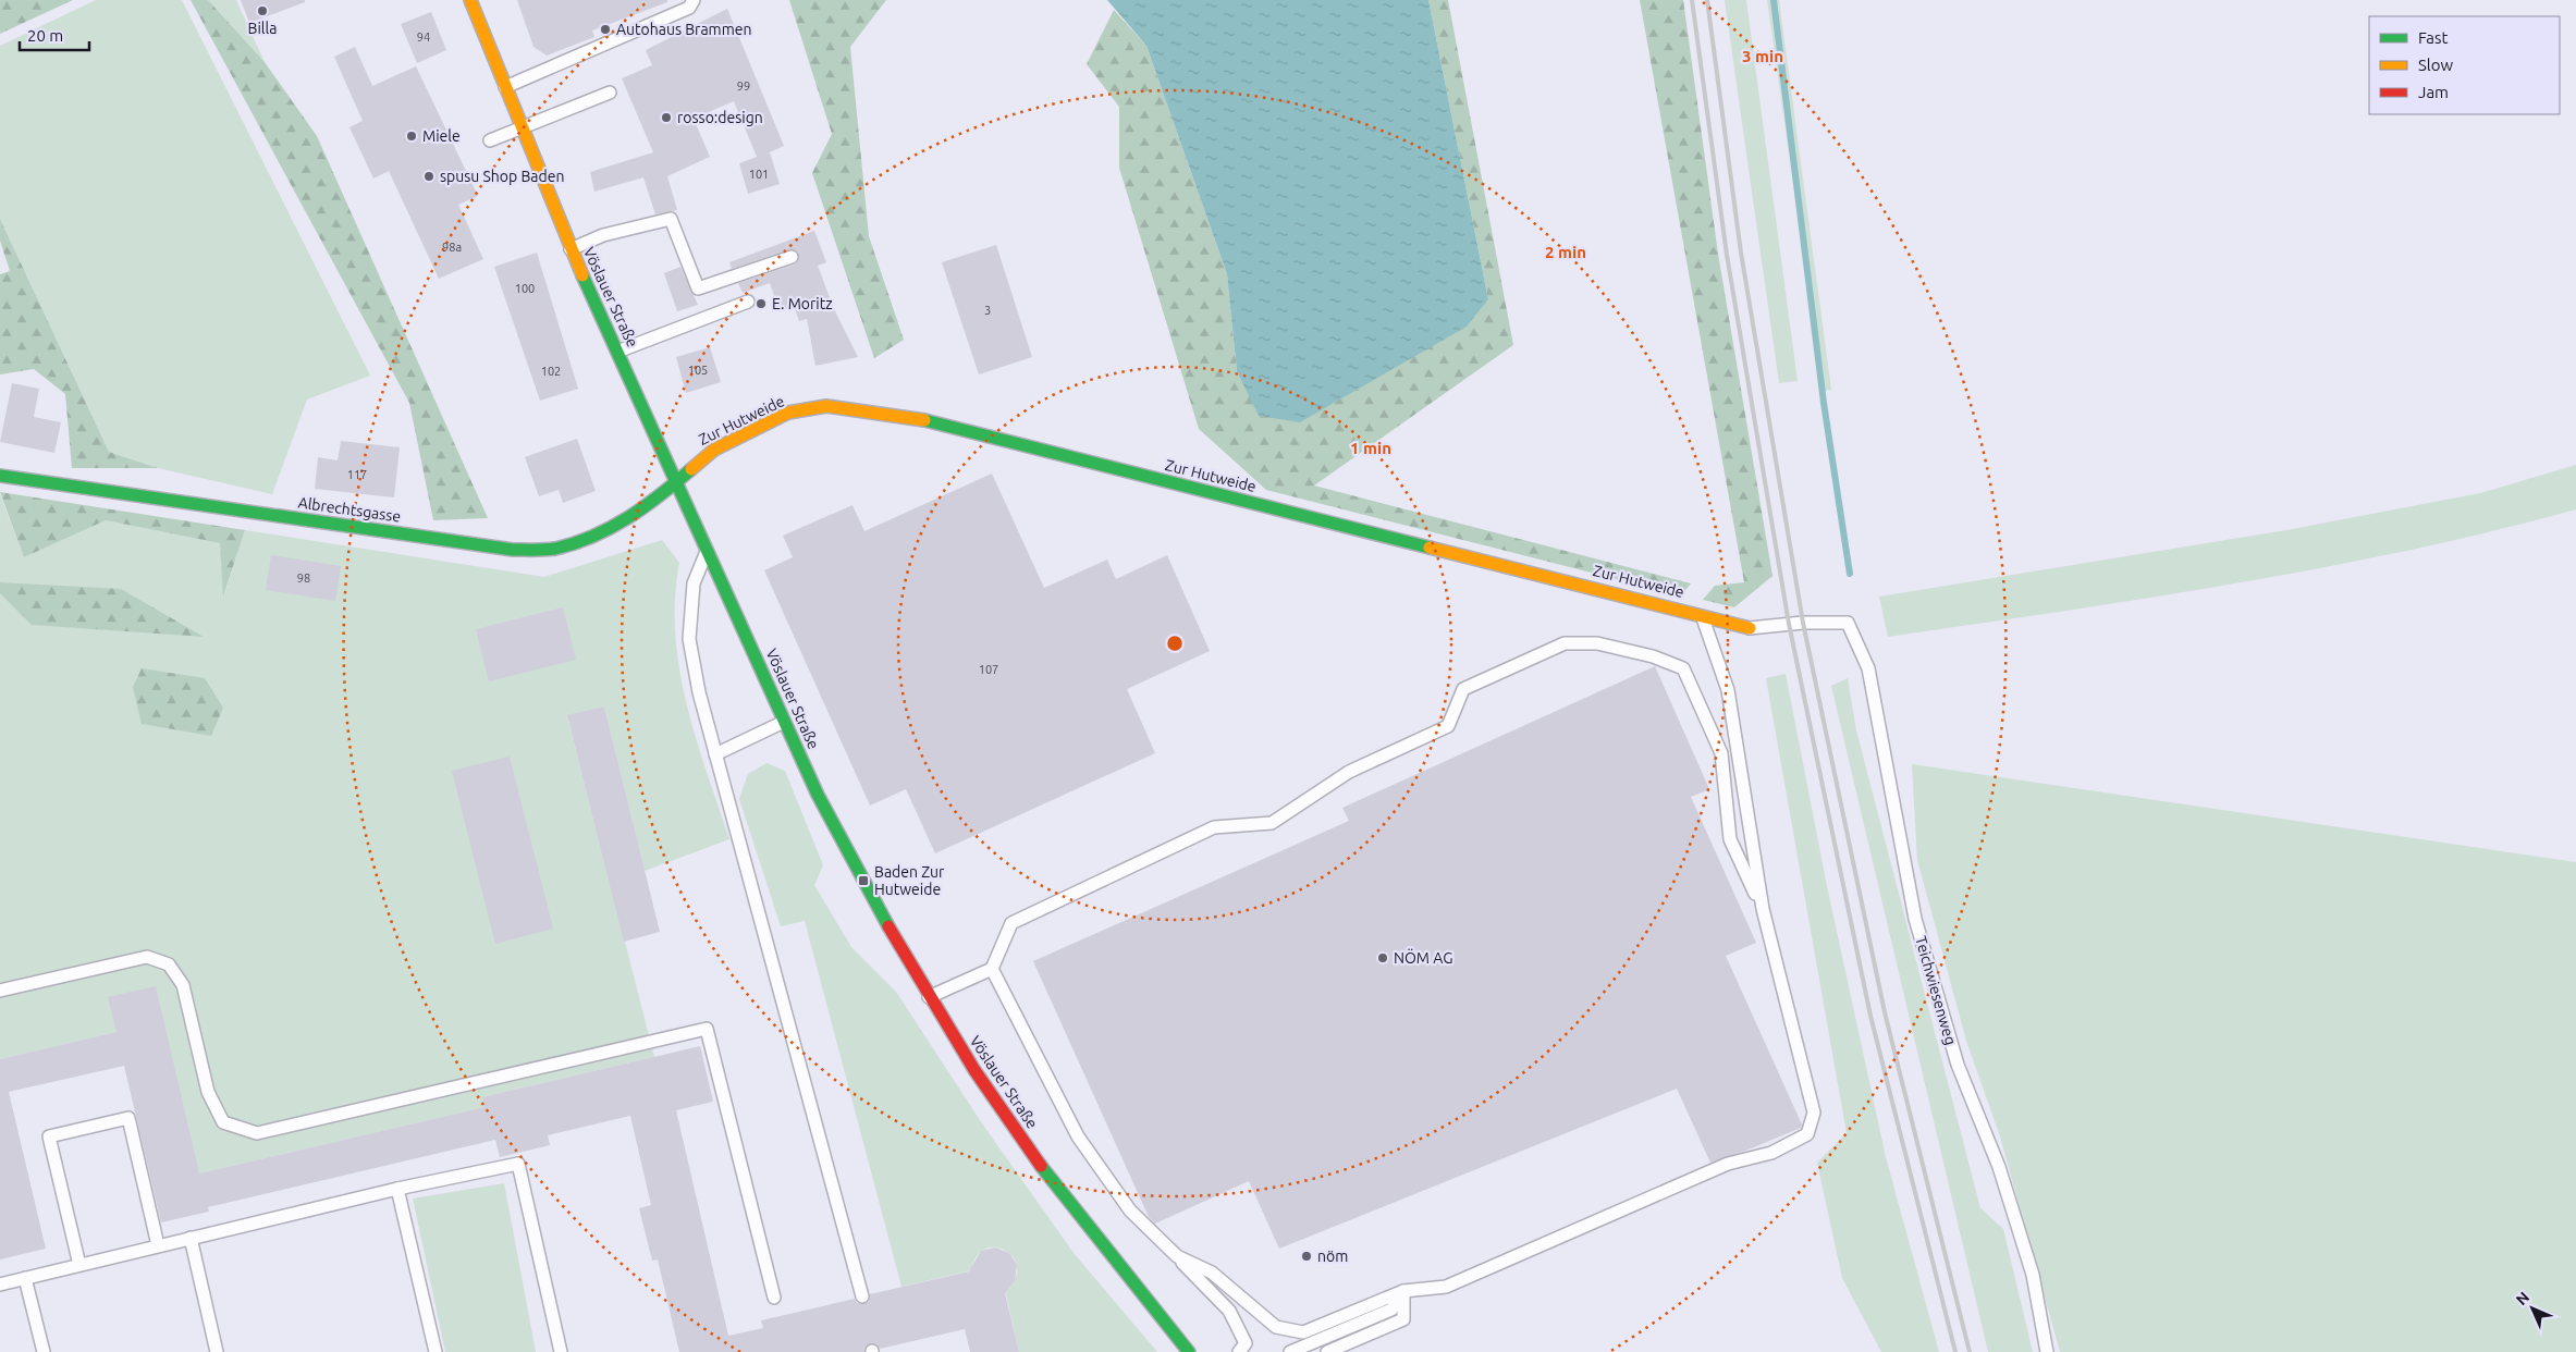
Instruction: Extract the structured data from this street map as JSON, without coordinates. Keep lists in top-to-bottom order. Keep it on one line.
{"streets":{"street":["Vöslauer Straße","Zur Hutweide","Albrechtsgasse"],"lane":["Teichwiesenweg"]},"crossings":[["Vöslauer Straße","Zur Hutweide"],["Vöslauer Straße","Albrechtsgasse"],["Zur Hutweide","Albrechtsgasse"],["Zur Hutweide","Teichwiesenweg"]],"places":{"other":["Billa","Autohaus Brammen","rosso:design","Miele","spusu Shop Baden","E. Moritz","NÖM AG","nöm"],"transit":["Baden Zur Hutweide"]},"house_numbers":["94","99","101","98a","100","3","105","102","117","98","107"],"legend":["Fast","Slow","Jam"],"scale_bar":"20 m","north":"top left","rings":["3 min","2 min","1 min"]}
